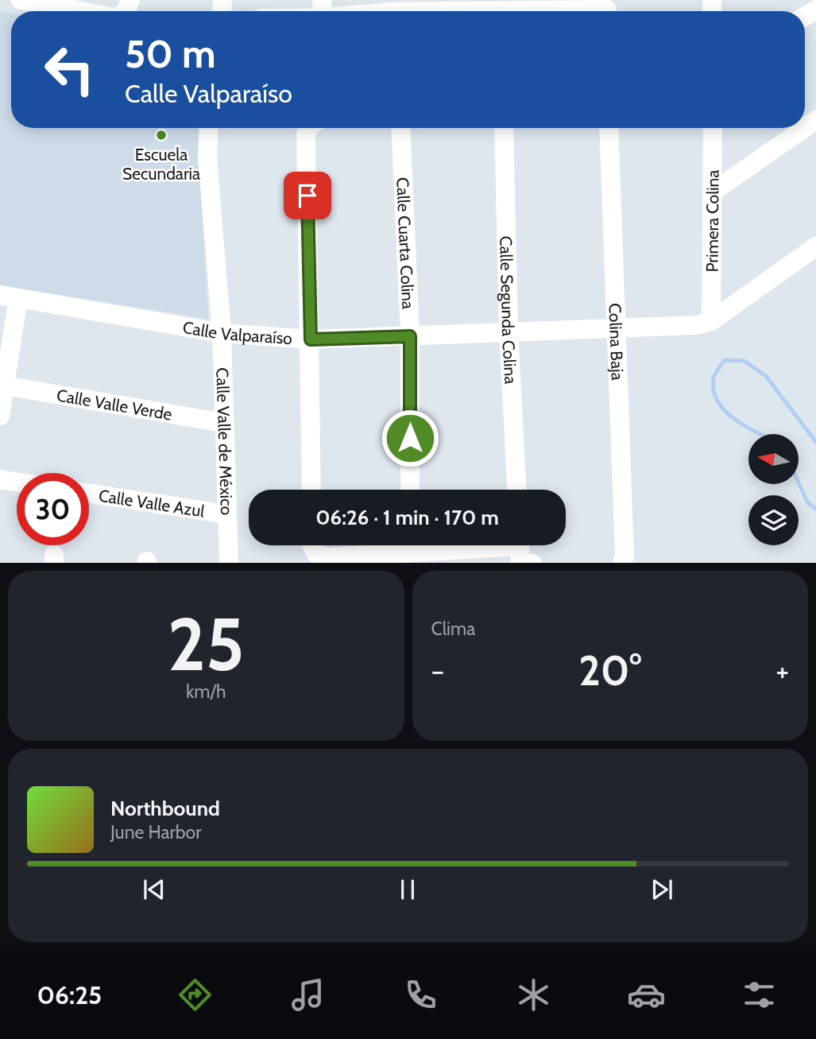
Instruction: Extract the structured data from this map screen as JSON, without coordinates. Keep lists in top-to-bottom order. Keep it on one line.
{"streets":{"street":["Primera Colina","Calle Cuarta Colina","Calle Segunda Colina","Calle Valparaíso","Colina Baja","Calle Valle Verde","Calle Valle de México","Calle Valle Azul"]},"crossings":[["Primera Colina","Calle Valparaíso"],["Calle Cuarta Colina","Calle Valparaíso"],["Calle Segunda Colina","Calle Valparaíso"],["Calle Valparaíso","Colina Baja"],["Calle Valparaíso","Calle Valle de México"],["Calle Valle Verde","Calle Valle de México"],["Calle Valle de México","Calle Valle Azul"]],"places":["Escuela Secundaria"],"north":"left","page":{"turn":["50 m","Calle Valparaíso"],"limit":"30","trip":"06:26 · 1 min · 170 m","tile":[["25","km/h"],"Clima"],"heat":["−","20°","+"],"song":["Northbound","June Harbor"],"tabs":"06:25"}}
